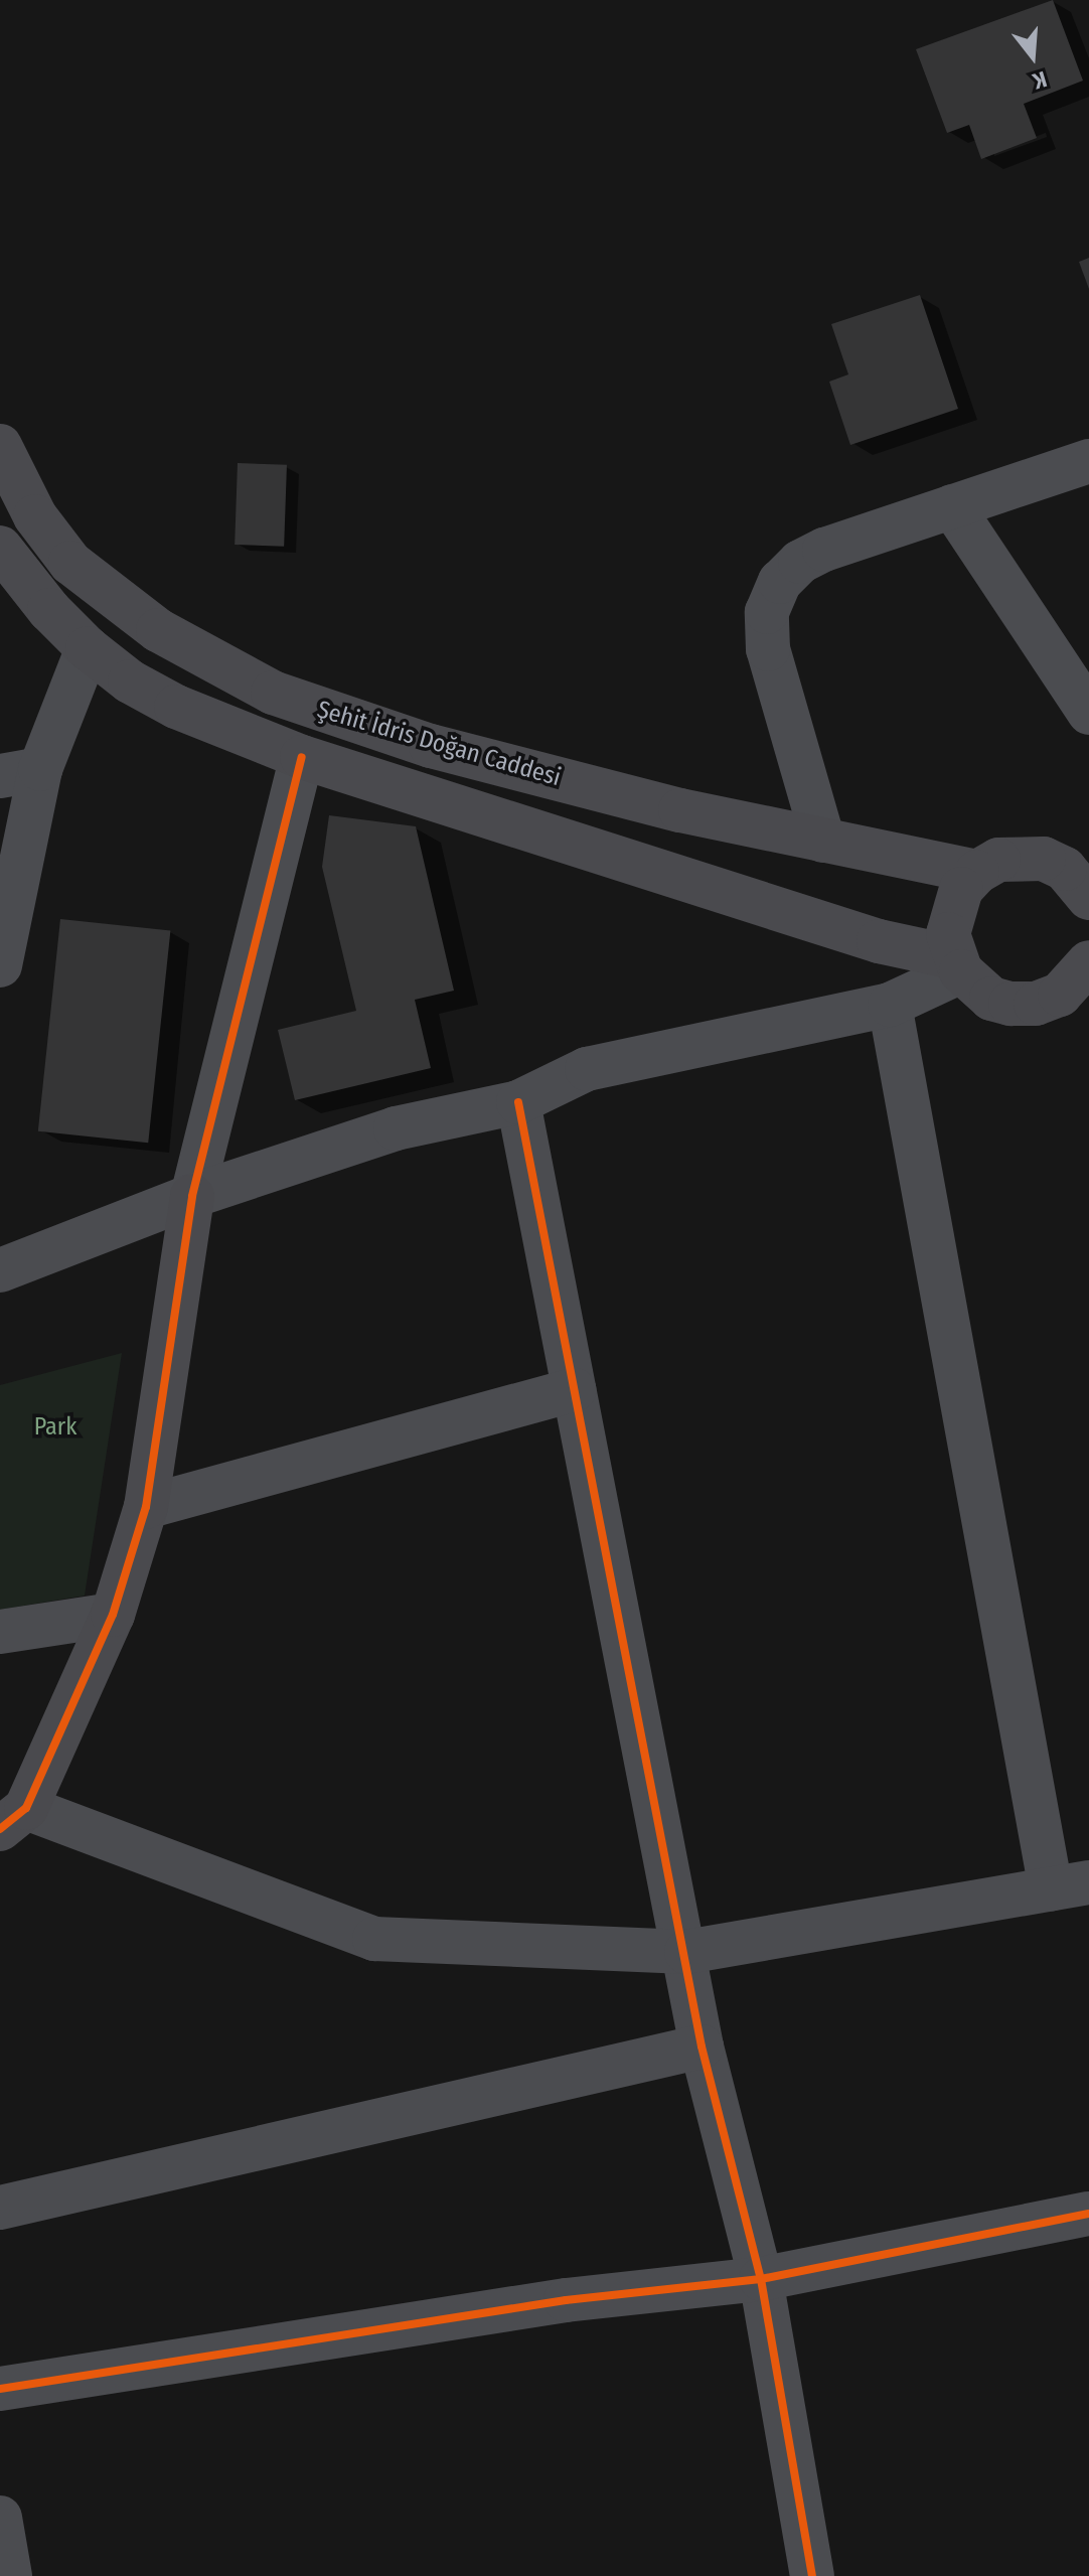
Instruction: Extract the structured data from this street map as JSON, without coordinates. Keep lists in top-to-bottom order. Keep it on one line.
{"streets":{"main road":["Şehit İdris Doğan Caddesi"]},"parks":["Park"],"north":"bottom"}
